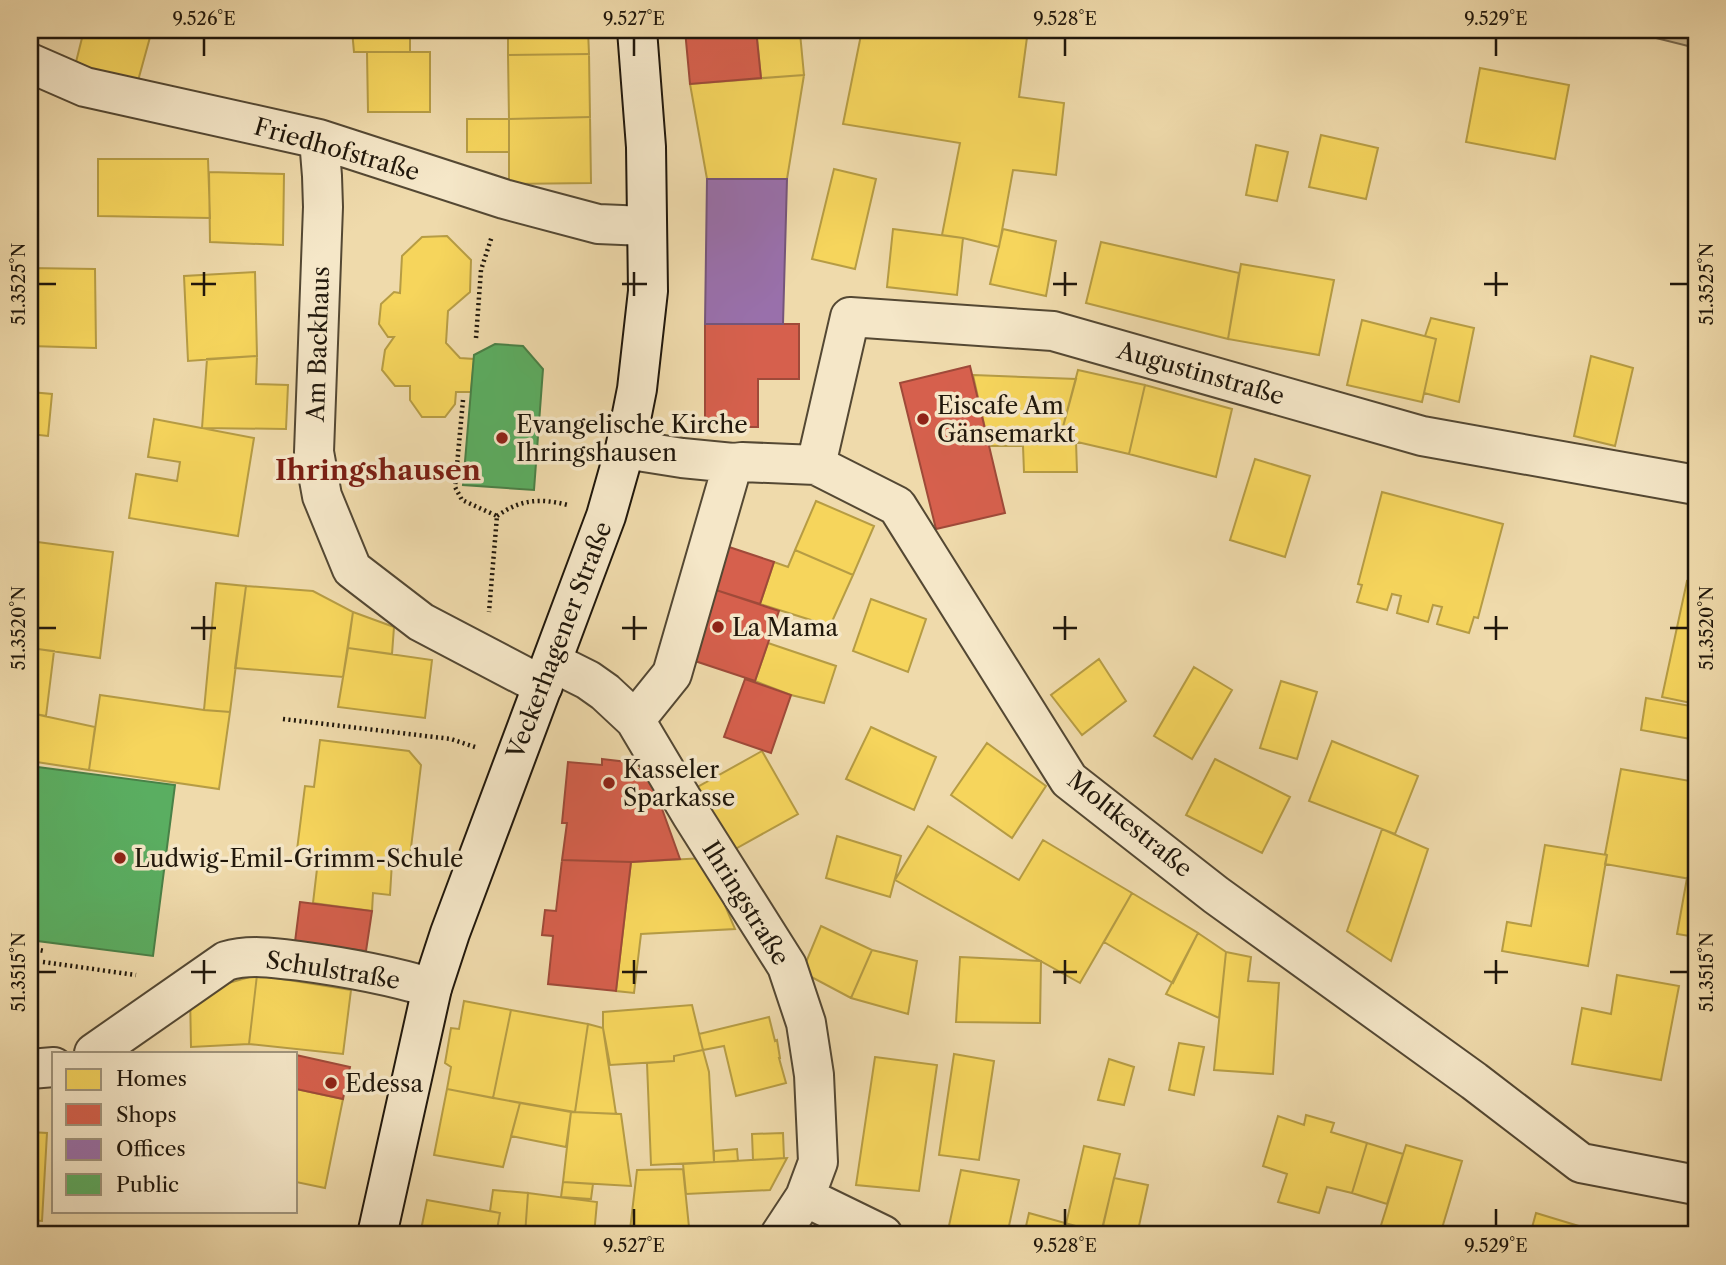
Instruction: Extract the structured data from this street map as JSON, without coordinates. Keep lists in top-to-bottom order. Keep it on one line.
{"streets":{"street":["Friedhofstraße","Am Backhaus","Augustinstraße","Veckerhagener Straße","Moltkestraße","Ihringstraße","Schulstraße"]},"crossings":[["Friedhofstraße","Am Backhaus"],["Friedhofstraße","Veckerhagener Straße"],["Am Backhaus","Veckerhagener Straße"],["Am Backhaus","Ihringstraße"],["Augustinstraße","Moltkestraße"],["Veckerhagener Straße","Moltkestraße"],["Veckerhagener Straße","Ihringstraße"],["Veckerhagener Straße","Schulstraße"]],"districts":["Ihringshausen"],"places":["Eiscafe Am Gänsemarkt","Evangelische Kirche Ihringshausen","La Mama","Kasseler Sparkasse","Ludwig-Emil-Grimm-Schule","Edessa"],"legend":["Homes","Shops","Offices","Public"],"coordinates":["9.526°E","9.527°E","9.528°E","9.529°E","51.3525°N","51.3520°N","51.3515°N"]}
